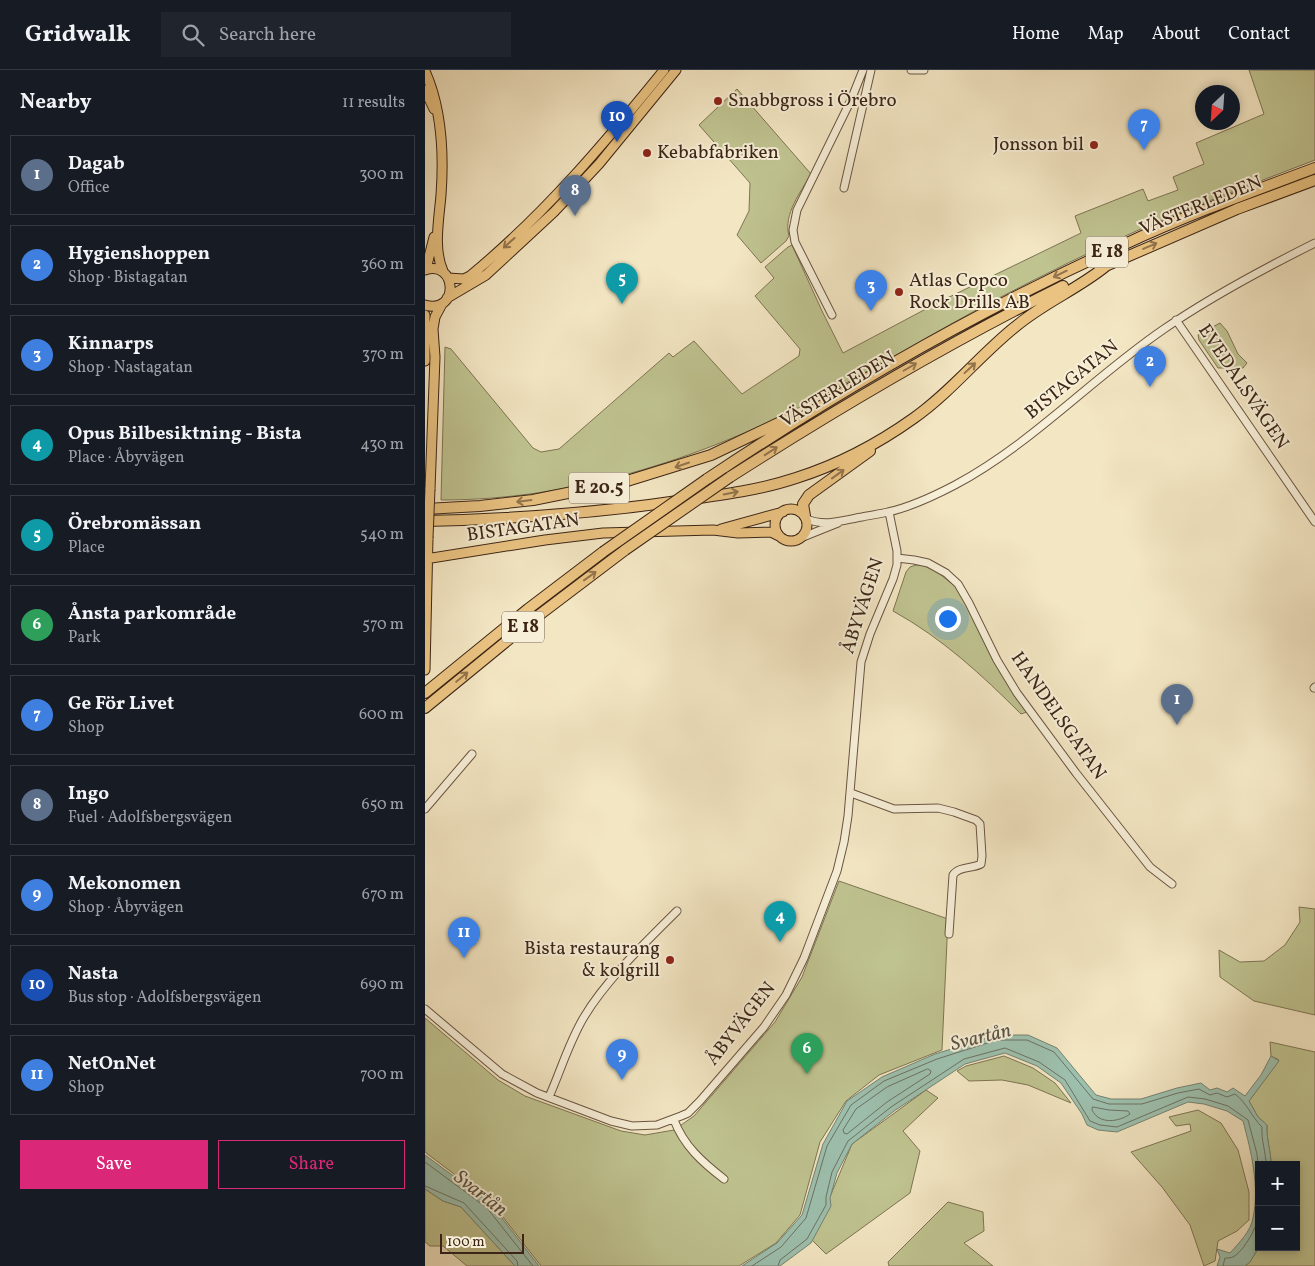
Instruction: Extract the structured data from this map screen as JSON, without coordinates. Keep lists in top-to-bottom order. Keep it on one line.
{"streets":{"highway":["VÄSTERLEDEN","E 18","E 20.5"],"main road":["BISTAGATAN"],"street":["EVEDALSVÄGEN","ÅBYVÄGEN","HANDELSGATAN"]},"crossings":[["VÄSTERLEDEN","E 20.5"],["BISTAGATAN","EVEDALSVÄGEN"],["BISTAGATAN","E 20.5"],["BISTAGATAN","ÅBYVÄGEN"],["ÅBYVÄGEN","HANDELSGATAN"]],"water":["Svartån"],"places":["Snabbgross i Örebro","Jonsson bil","Kebabfabriken","Atlas Copco Rock Drills AB","Bista restaurang & kolgrill"],"scale_bar":"100 m","north":"bottom left","page":{"header":"Gridwalk","search":"Search here","nav":["Home","Map","About","Contact"],"heading":["Nearby","11 results"],"pins":["10","7","8","5","3","2","1","4","11","6","9"],"list":[{"mark":"1","name":"Dagab","note":"Office","value":"300 m"},{"mark":"2","name":"Hygienshoppen","note":"Shop · Bistagatan","value":"360 m"},{"mark":"3","name":"Kinnarps","note":"Shop · Nastagatan","value":"370 m"},{"mark":"4","name":"Opus Bilbesiktning - Bista","note":"Place · Åbyvägen","value":"430 m"},{"mark":"5","name":"Örebromässan","note":"Place","value":"540 m"},{"mark":"6","name":"Ånsta parkområde","note":"Park","value":"570 m"},{"mark":"7","name":"Ge För Livet","note":"Shop","value":"600 m"},{"mark":"8","name":"Ingo","note":"Fuel · Adolfsbergsvägen","value":"650 m"},{"mark":"9","name":"Mekonomen","note":"Shop · Åbyvägen","value":"670 m"},{"mark":"10","name":"Nasta","note":"Bus stop · Adolfsbergsvägen","value":"690 m"},{"mark":"11","name":"NetOnNet","note":"Shop","value":"700 m"}],"buttons":["Save","Share"],"map_buttons":["+","−"],"scale":"100 m"}}
